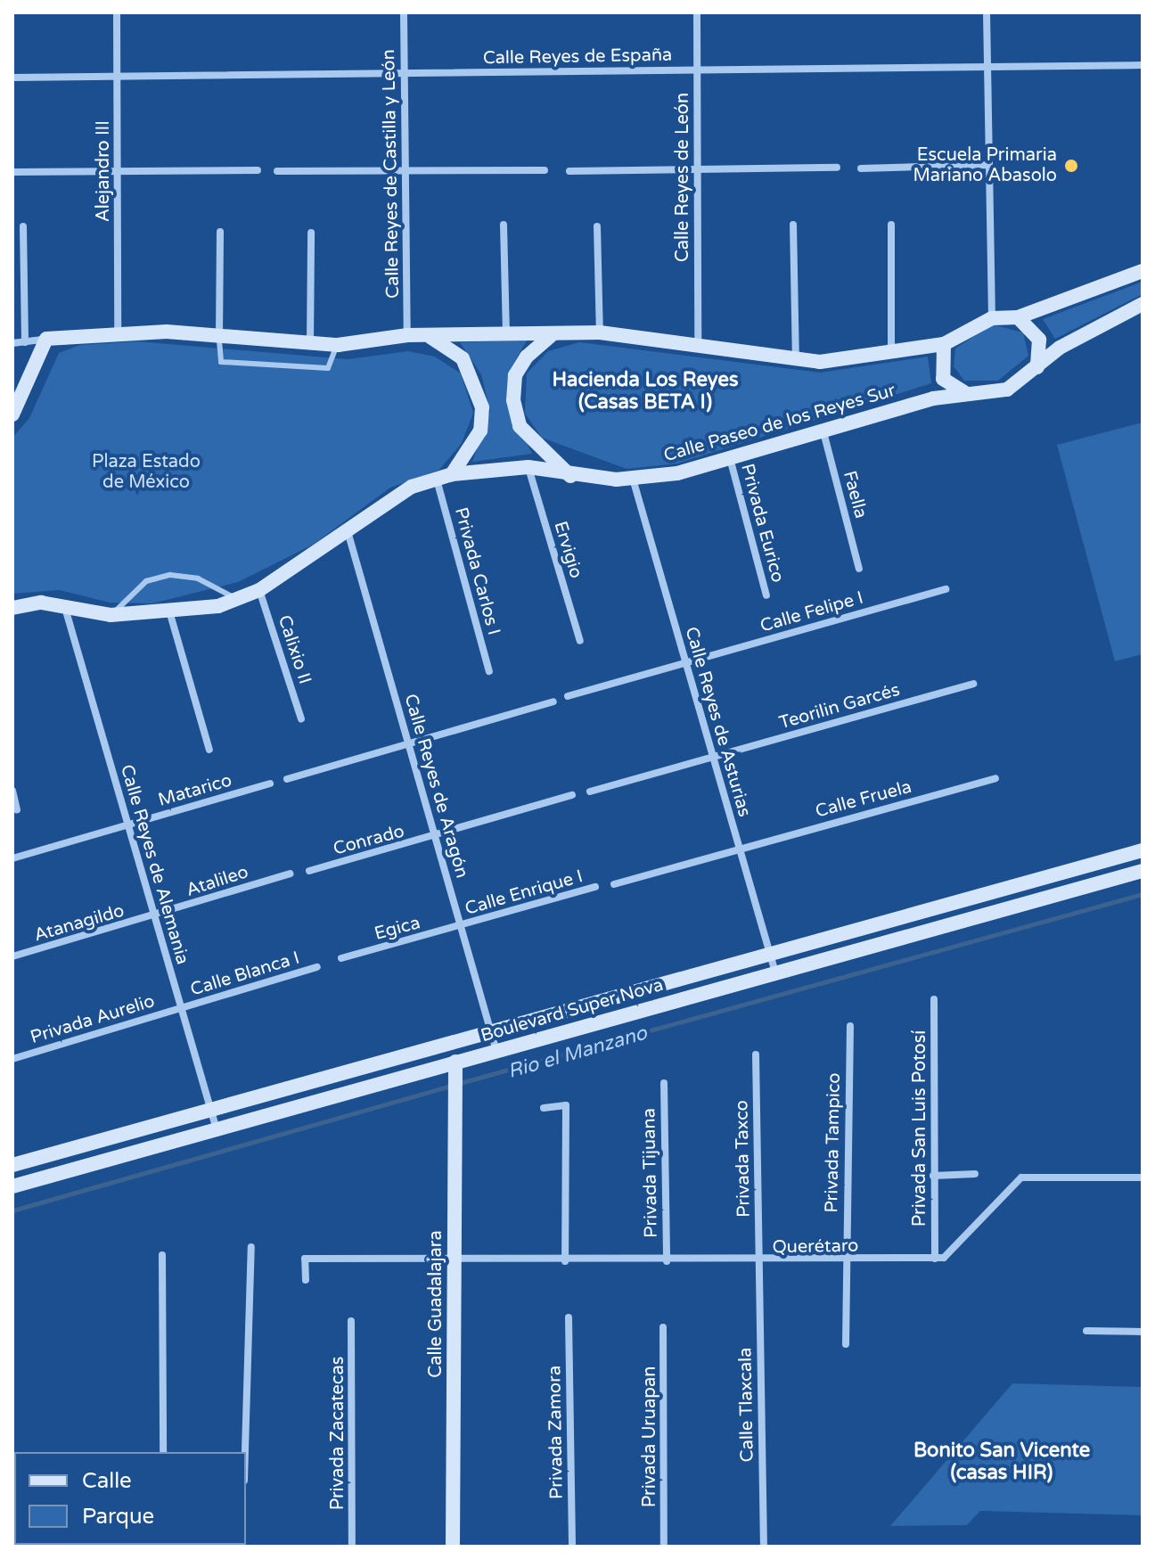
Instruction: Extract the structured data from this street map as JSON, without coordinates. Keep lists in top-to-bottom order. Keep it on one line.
{"streets":{"street":["Calle Reyes de España","Alejandro III","Calle Reyes de Castilla y León","Calle Reyes de León","Calle Paseo de los Reyes Sur","Faella","Privada Eurico","Ervigio","Privada Carlos I","Calle Felipe I","Calixio II","Teorilin Garcés","Calle Reyes de Asturias","Calle Reyes de Aragón","Matarico","Calle Fruela","Conrado","Calle Reyes de Alemania","Atalileo","Calle Enrique I","Atanagildo","Egica","Calle Blanca I","Boulevard Super Nova","Privada Aurelio","Privada San Luis Potosí","Privada Tampico","Privada Taxco","Privada Tijuana","Querétaro","Calle Guadalajara","Calle Tlaxcala","Privada Zamora","Privada Zacatecas","Privada Uruapan"]},"crossings":[["Calle Reyes de España","Alejandro III"],["Calle Reyes de España","Calle Reyes de Castilla y León"],["Calle Reyes de España","Calle Reyes de León"],["Calle Paseo de los Reyes Sur","Faella"],["Calle Paseo de los Reyes Sur","Privada Eurico"],["Calle Paseo de los Reyes Sur","Ervigio"],["Calle Paseo de los Reyes Sur","Privada Carlos I"],["Calle Paseo de los Reyes Sur","Calixio II"],["Calle Paseo de los Reyes Sur","Calle Reyes de Asturias"],["Calle Paseo de los Reyes Sur","Calle Reyes de Aragón"],["Calle Paseo de los Reyes Sur","Calle Reyes de Alemania"],["Calle Felipe I","Calle Reyes de Asturias"],["Teorilin Garcés","Calle Reyes de Asturias"],["Calle Reyes de Asturias","Calle Fruela"],["Calle Reyes de Asturias","Boulevard Super Nova"],["Calle Reyes de Aragón","Conrado"],["Calle Reyes de Aragón","Calle Enrique I"],["Calle Reyes de Aragón","Egica"],["Calle Reyes de Aragón","Boulevard Super Nova"],["Matarico","Calle Reyes de Alemania"],["Calle Reyes de Alemania","Atalileo"],["Calle Reyes de Alemania","Atanagildo"],["Calle Reyes de Alemania","Calle Blanca I"],["Calle Reyes de Alemania","Boulevard Super Nova"],["Calle Reyes de Alemania","Privada Aurelio"],["Atalileo","Atanagildo"],["Calle Enrique I","Egica"],["Calle Blanca I","Privada Aurelio"],["Boulevard Super Nova","Calle Guadalajara"],["Privada San Luis Potosí","Querétaro"],["Privada Tampico","Querétaro"],["Privada Taxco","Querétaro"],["Privada Taxco","Calle Tlaxcala"],["Privada Tijuana","Querétaro"],["Querétaro","Calle Guadalajara"],["Querétaro","Calle Tlaxcala"]],"districts":["Hacienda Los Reyes (Casas BETA I)","Bonito San Vicente (casas HIR)"],"water":["Rio el Manzano"],"parks":["Plaza Estado de México"],"places":["Escuela Primaria Mariano Abasolo"],"legend":["Calle","Parque"]}
